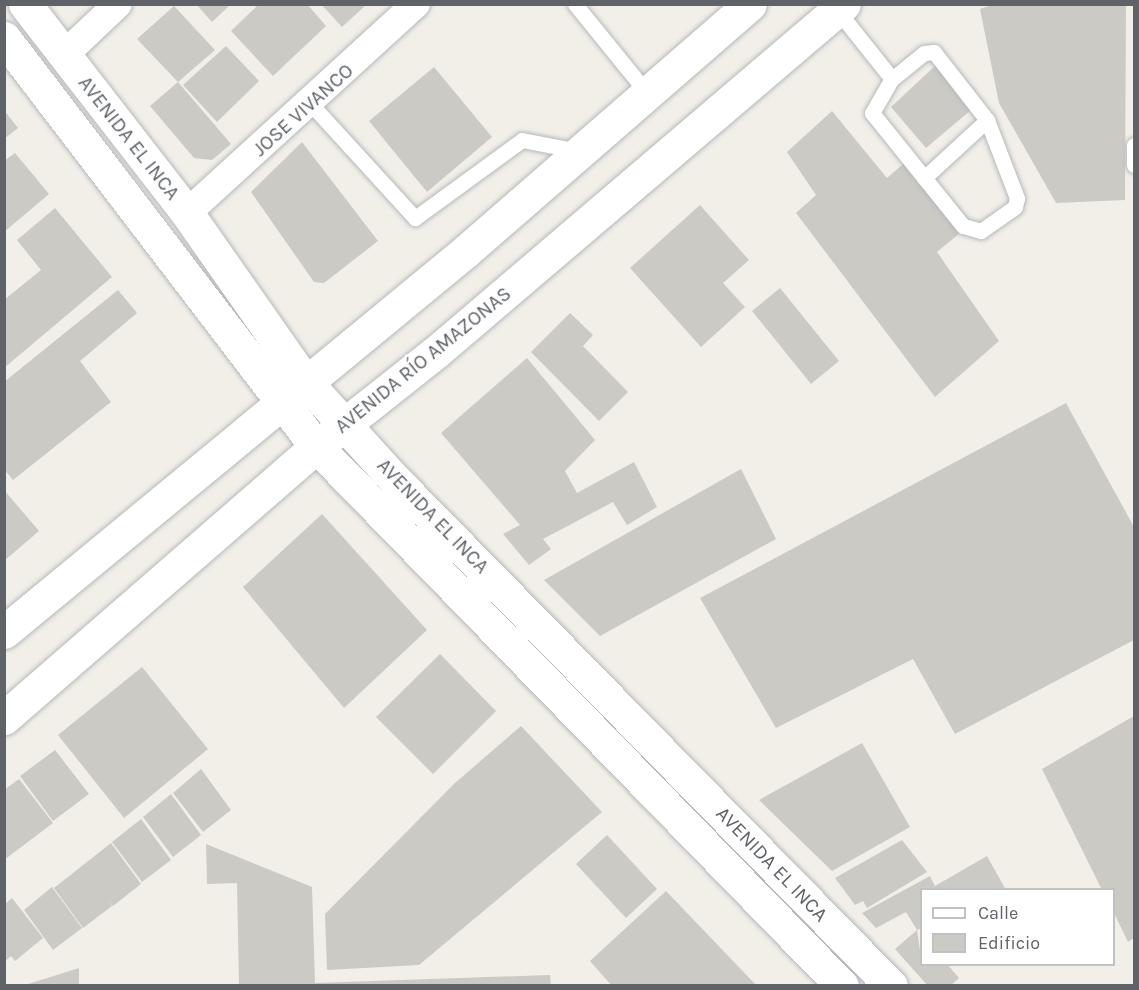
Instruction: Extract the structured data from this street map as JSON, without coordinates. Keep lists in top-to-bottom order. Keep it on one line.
{"streets":{"main road":["AVENIDA EL INCA","AVENIDA RÍO AMAZONAS"],"street":["JOSE VIVANCO"]},"crossings":[["JOSE VIVANCO","AVENIDA EL INCA"],["AVENIDA EL INCA","AVENIDA RÍO AMAZONAS"]],"legend":["Calle","Edificio"]}
